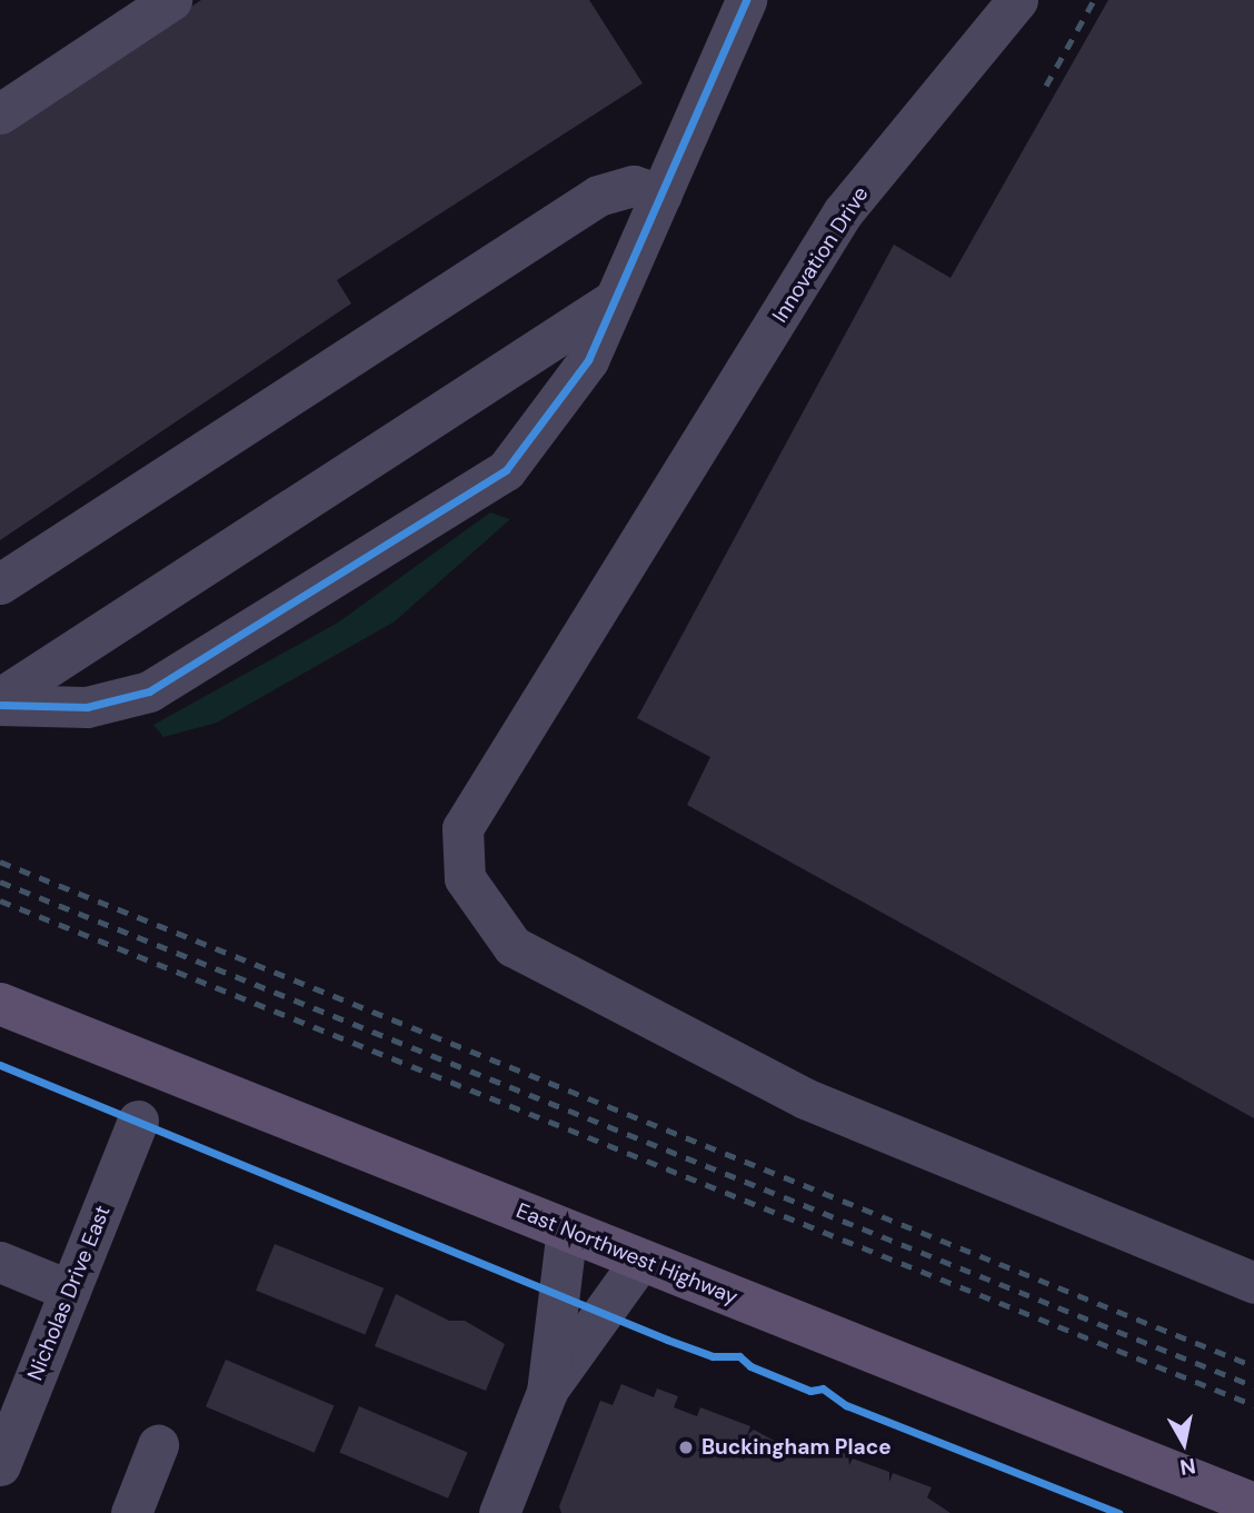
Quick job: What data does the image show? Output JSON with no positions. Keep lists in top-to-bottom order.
{
  "streets": {
    "main road": ["East Northwest Highway"],
    "street": ["Innovation Drive", "Nicholas Drive East"]
  },
  "places": ["Buckingham Place"],
  "north": "bottom"
}
